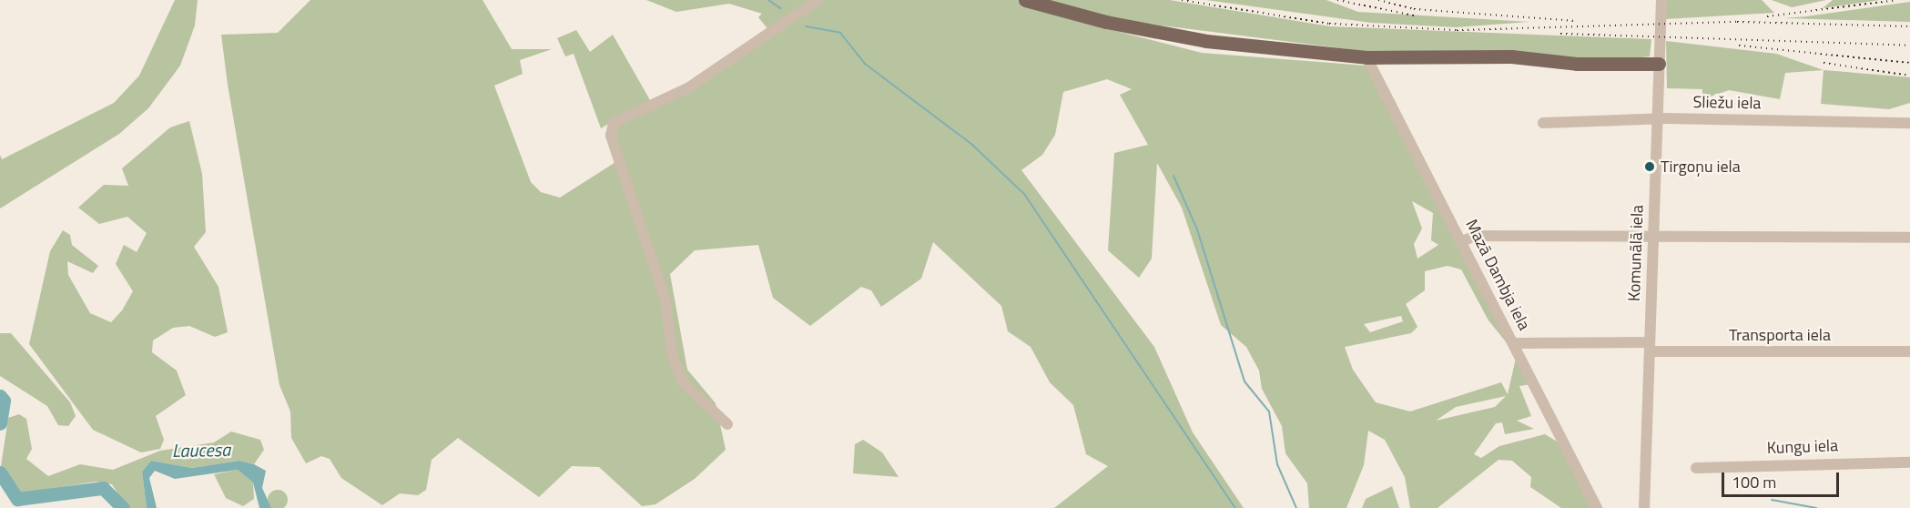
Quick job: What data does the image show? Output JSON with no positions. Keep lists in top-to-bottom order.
{
  "streets": {
    "street": [
      "Sliežu iela",
      "Komunālā iela",
      "Mazā Dambja iela",
      "Transporta iela",
      "Kungu iela"
    ]
  },
  "crossings": [
    ["Sliežu iela", "Komunālā iela"],
    ["Komunālā iela", "Transporta iela"],
    ["Mazā Dambja iela", "Transporta iela"]
  ],
  "water": ["Laucesa"],
  "places": ["Tirgoņu iela"],
  "scale_bar": "100 m"
}
